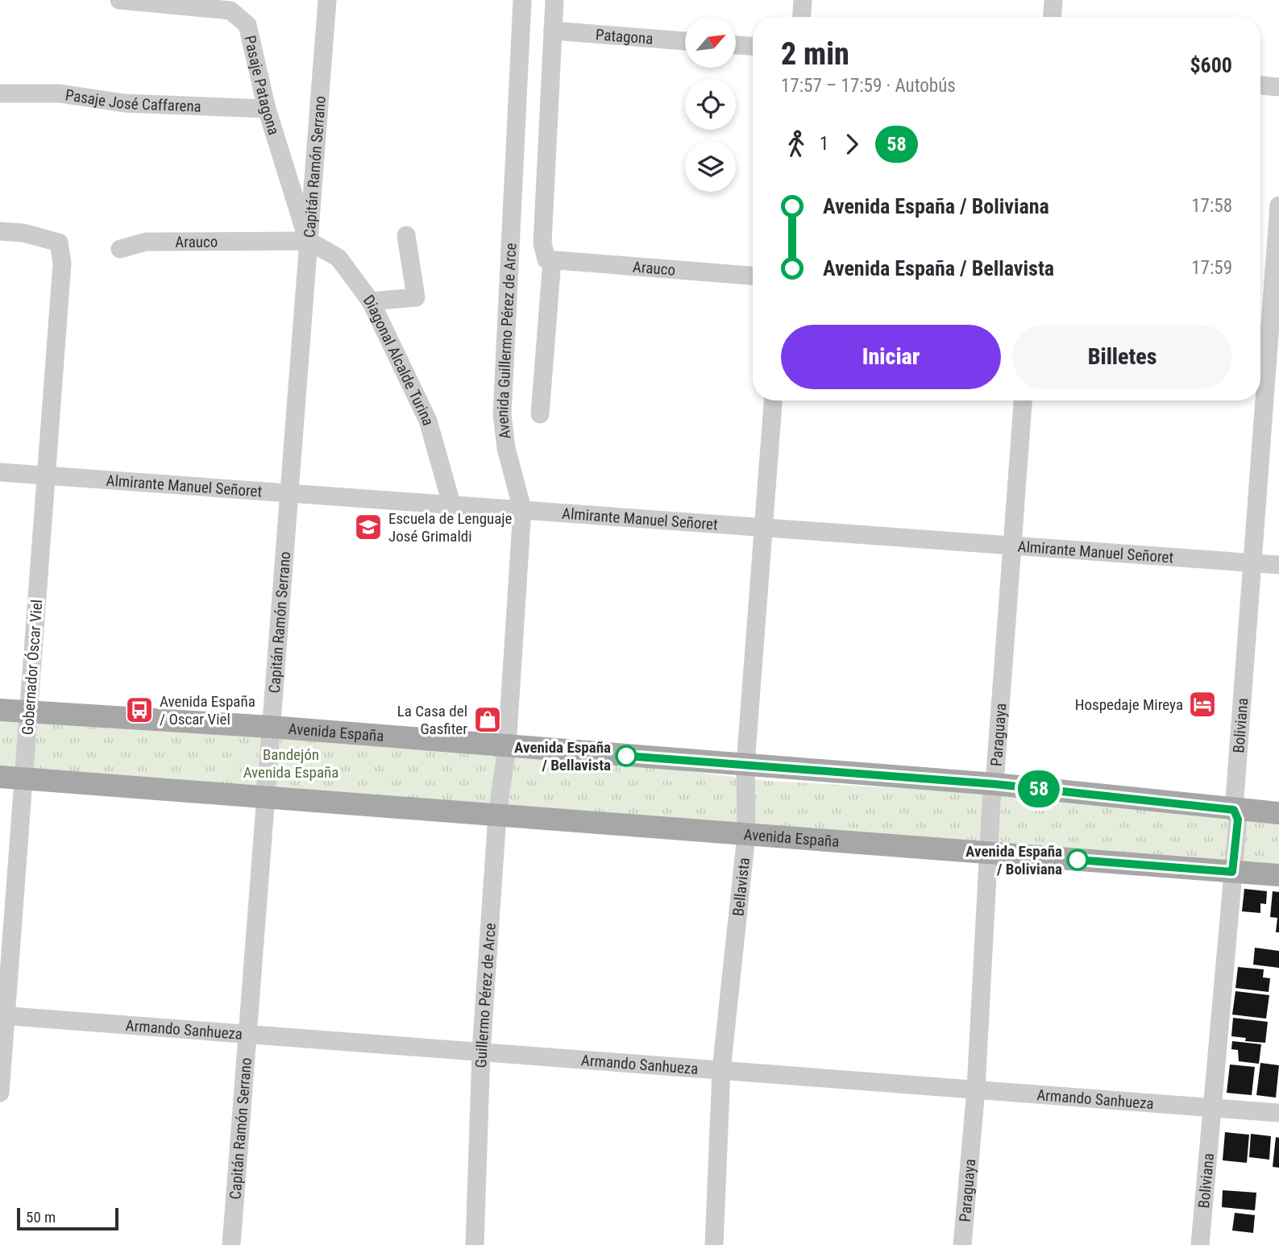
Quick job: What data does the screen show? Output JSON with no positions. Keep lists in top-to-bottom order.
{
  "streets": {
    "main road": ["Avenida España"],
    "street": [
      "Patagona",
      "Pasaje Patagona",
      "Pasaje José Caffarena",
      "Capitán Ramón Serrano",
      "Arauco",
      "Avenida Guillermo Pérez de Arce",
      "Diagonal Alcalde Turina",
      "Almirante Manuel Señoret",
      "Gobernador Óscar Viel",
      "Boliviana",
      "Paraguaya",
      "Bellavista",
      "Guillermo Pérez de Arce",
      "Armando Sanhueza"
    ]
  },
  "crossings": [
    ["Pasaje Patagona", "Pasaje José Caffarena"],
    ["Pasaje Patagona", "Capitán Ramón Serrano"],
    ["Pasaje Patagona", "Arauco"],
    ["Pasaje Patagona", "Diagonal Alcalde Turina"],
    ["Capitán Ramón Serrano", "Arauco"],
    ["Capitán Ramón Serrano", "Diagonal Alcalde Turina"],
    ["Capitán Ramón Serrano", "Almirante Manuel Señoret"],
    ["Capitán Ramón Serrano", "Avenida España"],
    ["Capitán Ramón Serrano", "Armando Sanhueza"],
    ["Arauco", "Diagonal Alcalde Turina"],
    ["Avenida Guillermo Pérez de Arce", "Almirante Manuel Señoret"],
    ["Avenida Guillermo Pérez de Arce", "Avenida España"],
    ["Avenida Guillermo Pérez de Arce", "Guillermo Pérez de Arce"],
    ["Diagonal Alcalde Turina", "Almirante Manuel Señoret"],
    ["Almirante Manuel Señoret", "Gobernador Óscar Viel"],
    ["Almirante Manuel Señoret", "Boliviana"],
    ["Almirante Manuel Señoret", "Paraguaya"],
    ["Almirante Manuel Señoret", "Bellavista"],
    ["Gobernador Óscar Viel", "Avenida España"],
    ["Gobernador Óscar Viel", "Armando Sanhueza"],
    ["Boliviana", "Avenida España"],
    ["Boliviana", "Armando Sanhueza"],
    ["Avenida España", "Paraguaya"],
    ["Avenida España", "Bellavista"],
    ["Avenida España", "Guillermo Pérez de Arce"],
    ["Paraguaya", "Armando Sanhueza"],
    ["Bellavista", "Armando Sanhueza"],
    ["Guillermo Pérez de Arce", "Armando Sanhueza"]
  ],
  "parks": ["Bandejón Avenida España"],
  "places": {
    "school or university": ["Escuela de Lenguaje José Grimaldi"],
    "hotel": ["Hospedaje Mireya"],
    "bus stop": ["Avenida España / Oscar Viel"],
    "shop": ["La Casa del Gasfiter"],
    "other": ["Avenida España / Bellavista", "Avenida España / Boliviana"]
  },
  "lines": ["bus line 58"],
  "scale_bar": "50 m",
  "north": "top right",
  "page": {
    "on_map": "58",
    "heading": ["2 min", "17:57 – 17:59 · Autobús", "$600"],
    "legs": ["1", "58"],
    "list": [
      {
        "name": "Avenida España / Boliviana",
        "value": "17:58"
      },
      {
        "name": "Avenida España / Bellavista",
        "value": "17:59"
      }
    ],
    "buttons": ["Iniciar", "Billetes"],
    "scale": "50 m"
  }
}
